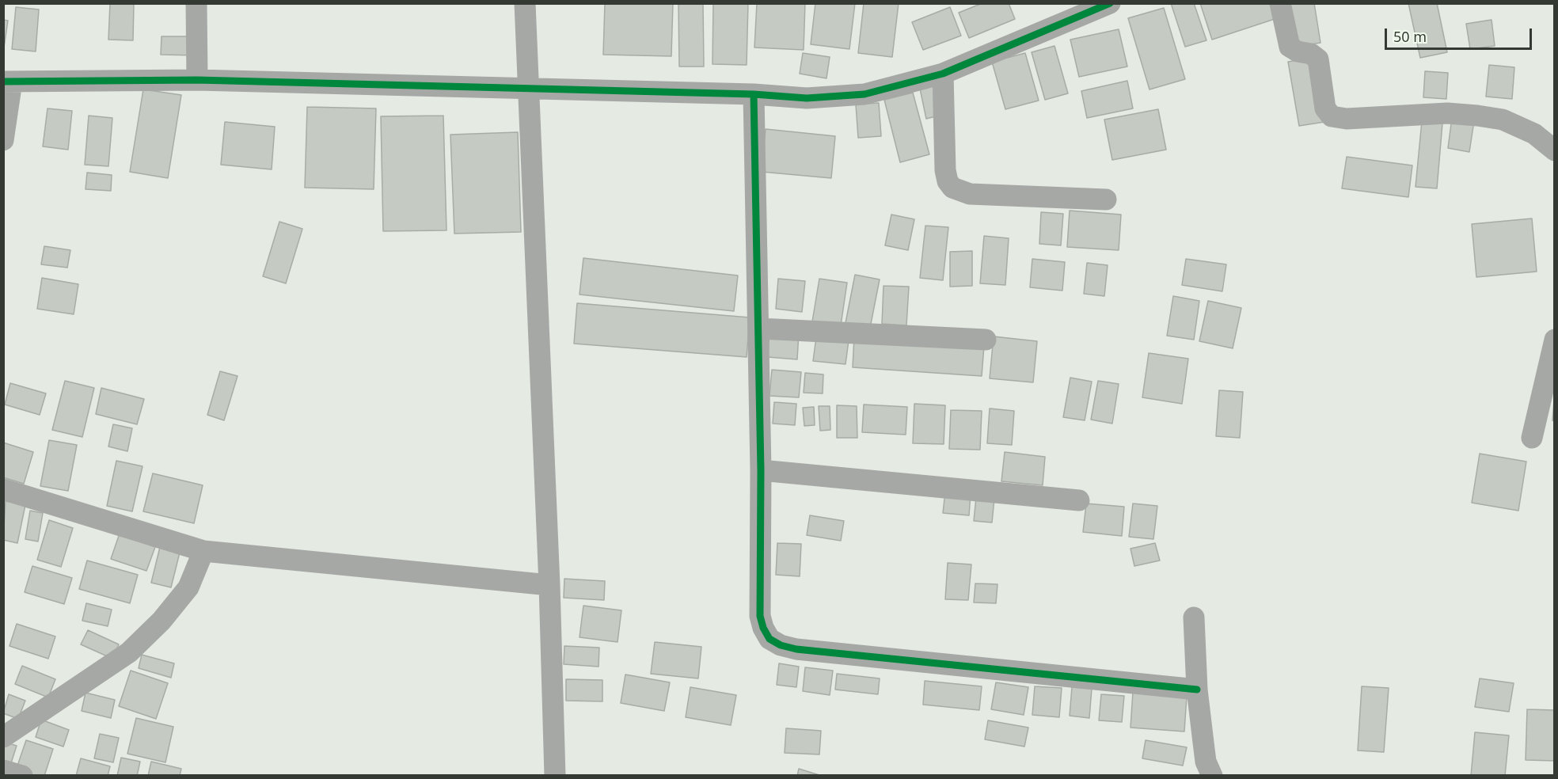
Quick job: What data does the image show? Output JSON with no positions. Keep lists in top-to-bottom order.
{
  "scale_bar": "50 m"
}
